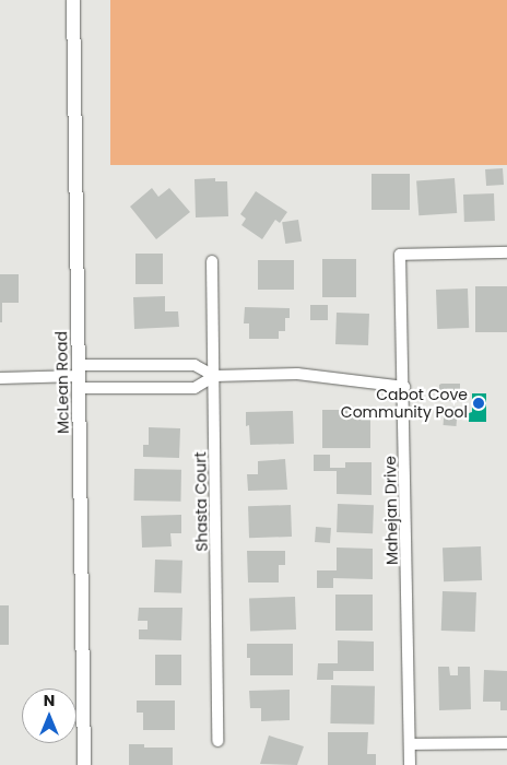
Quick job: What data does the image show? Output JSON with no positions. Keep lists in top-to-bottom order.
{
  "streets": {
    "street": ["McLean Road", "Shasta Court", "Mahejan Drive"]
  },
  "places": ["Cabot Cove Community Pool"],
  "north": "top"
}
